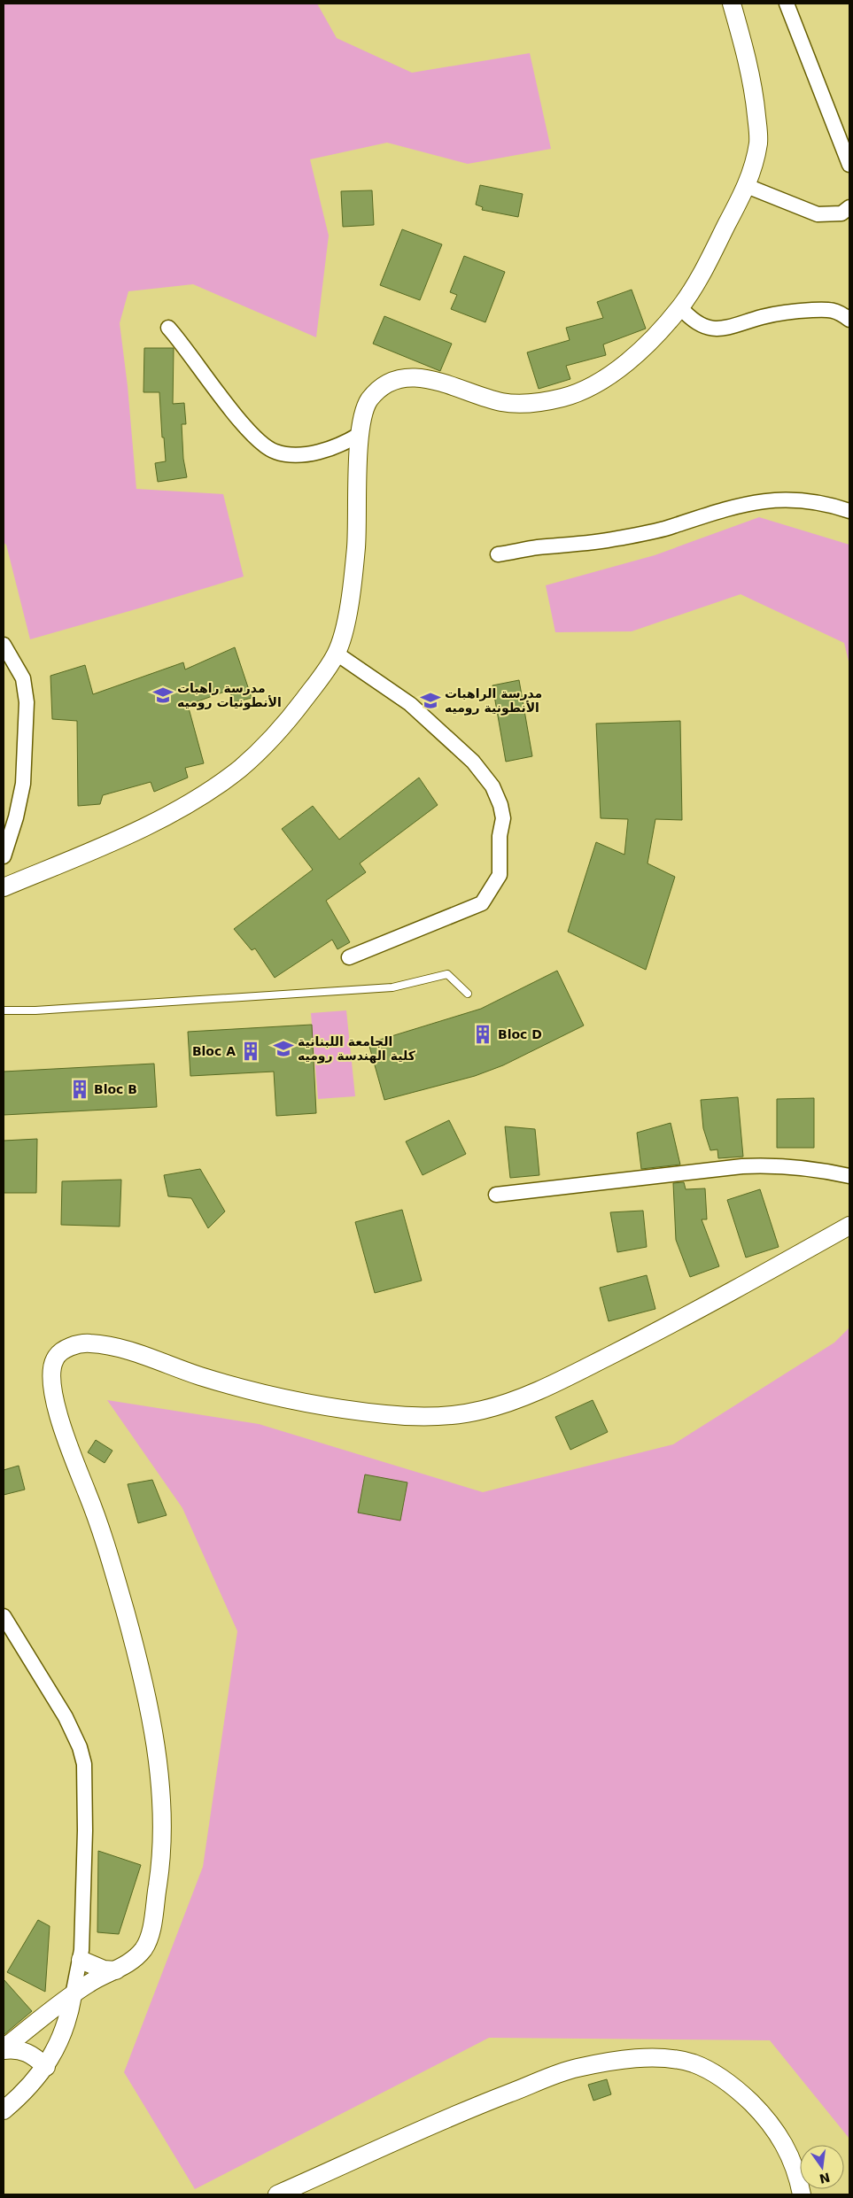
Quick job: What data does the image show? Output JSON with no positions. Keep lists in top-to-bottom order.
{
  "places": {
    "school or university": ["مدرسة راهبات الأنطونيات روميه", "مدرسة الراهبات الأنطونية روميه", "الجامعة اللبنانية كلية الهندسة روميه"],
    "building": ["Bloc D", "Bloc A", "Bloc B"]
  },
  "north": "bottom"
}
